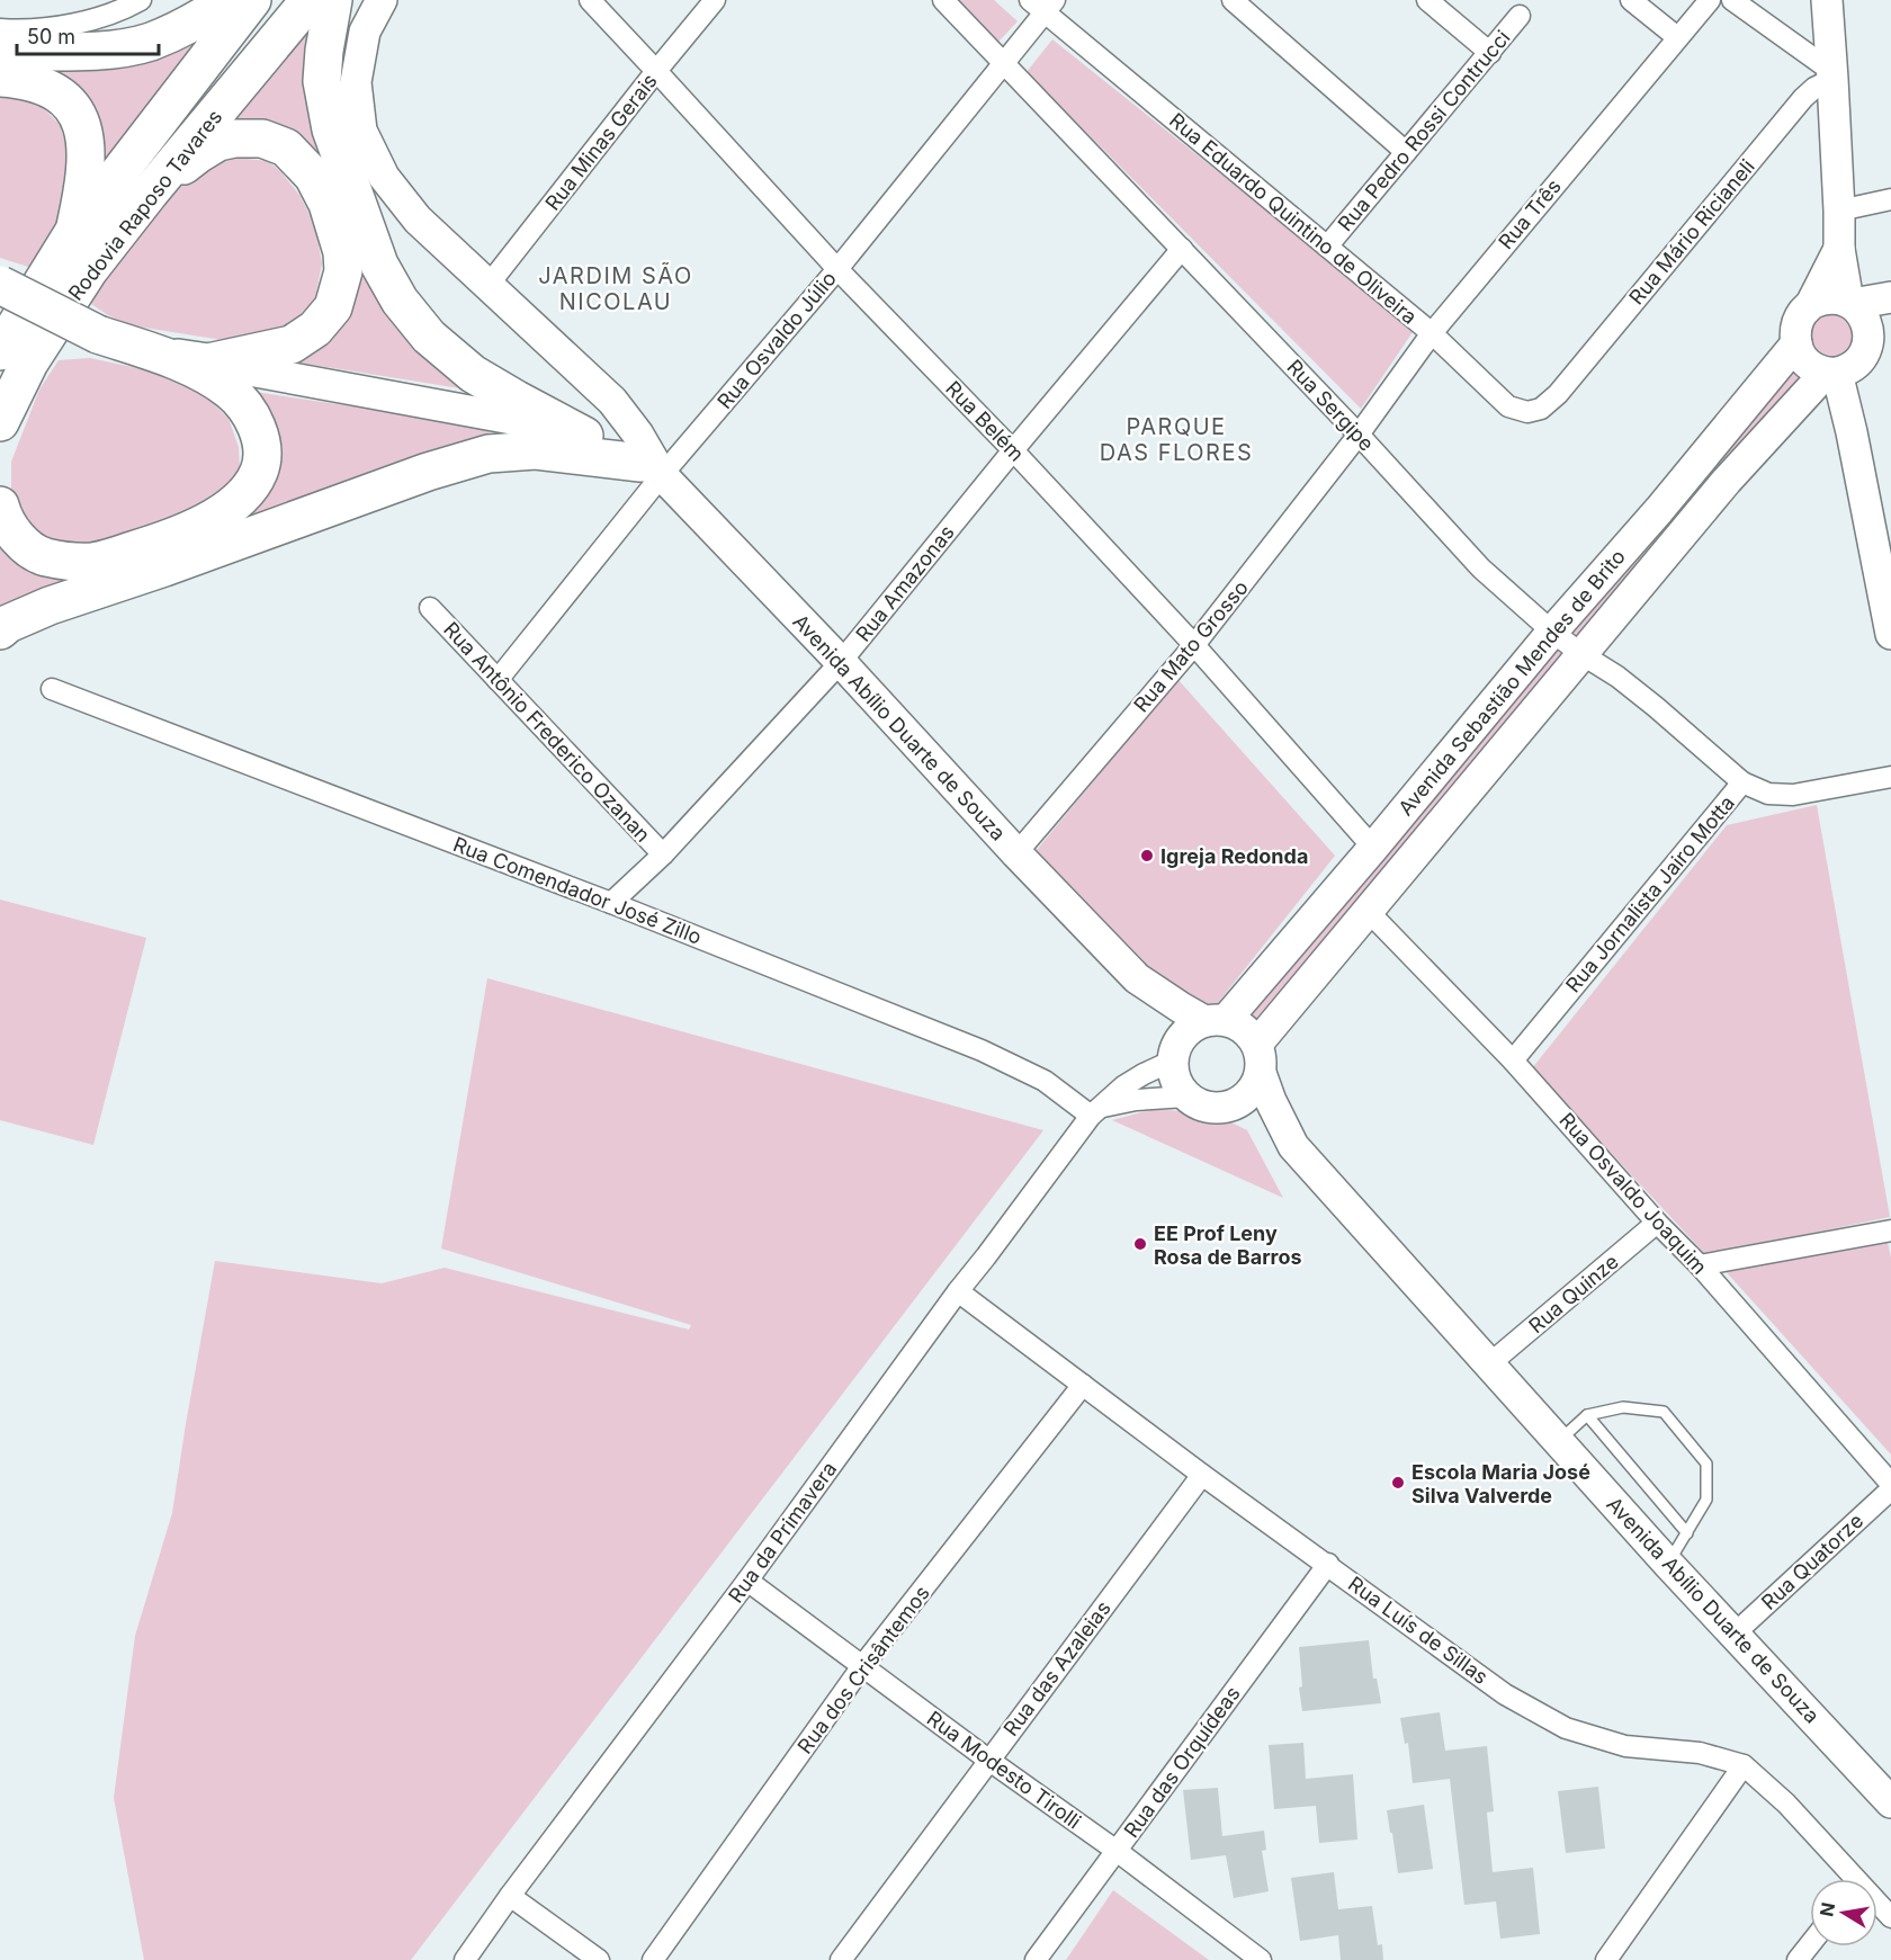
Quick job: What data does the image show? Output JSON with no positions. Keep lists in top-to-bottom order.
{
  "streets": {
    "highway": ["Rodovia Raposo Tavares"],
    "main road": ["Avenida Sebastião Mendes de Brito", "Avenida Abílio Duarte de Souza"],
    "street": [
      "Rua Pedro Rossi Contrucci",
      "Rua Minas Gerais",
      "Rua Três",
      "Rua Eduardo Quintino de Oliveira",
      "Rua Mário Ricianeli",
      "Rua Osvaldo Júlio",
      "Rua Sergipe",
      "Rua Belém",
      "Rua Amazonas",
      "Rua Mato Grosso",
      "Rua Antônio Frederico Ozanan",
      "Rua Comendador José Zillo",
      "Rua Jornalista Jairo Motta",
      "Rua Osvaldo Joaquim",
      "Rua Quinze",
      "Rua da Primavera",
      "Rua Quatorze",
      "Rua Luís de Sillas",
      "Rua das Azaleias",
      "Rua dos Crisântemos",
      "Rua das Orquídeas",
      "Rua Modesto Tirolli"
    ]
  },
  "crossings": [
    ["Rua Pedro Rossi Contrucci", "Rua Eduardo Quintino de Oliveira"],
    ["Rua Minas Gerais", "Rua Belém"],
    ["Rua Três", "Rua Eduardo Quintino de Oliveira"],
    ["Rua Três", "Rua Sergipe"],
    ["Rua Três", "Rua Mato Grosso"],
    ["Rua Eduardo Quintino de Oliveira", "Rua Mário Ricianeli"],
    ["Rua Eduardo Quintino de Oliveira", "Rua Osvaldo Júlio"],
    ["Rua Osvaldo Júlio", "Rua Sergipe"],
    ["Rua Osvaldo Júlio", "Rua Belém"],
    ["Rua Osvaldo Júlio", "Avenida Abílio Duarte de Souza"],
    ["Rua Osvaldo Júlio", "Rua Antônio Frederico Ozanan"],
    ["Rua Sergipe", "Rua Amazonas"],
    ["Rua Sergipe", "Rua Mato Grosso"],
    ["Rua Sergipe", "Avenida Sebastião Mendes de Brito"],
    ["Rua Sergipe", "Rua Jornalista Jairo Motta"],
    ["Rua Belém", "Rua Amazonas"],
    ["Rua Belém", "Rua Mato Grosso"],
    ["Rua Belém", "Avenida Sebastião Mendes de Brito"],
    ["Rua Amazonas", "Avenida Abílio Duarte de Souza"],
    ["Rua Amazonas", "Rua Antônio Frederico Ozanan"],
    ["Rua Amazonas", "Rua Comendador José Zillo"],
    ["Rua Mato Grosso", "Avenida Abílio Duarte de Souza"],
    ["Avenida Sebastião Mendes de Brito", "Avenida Abílio Duarte de Souza"],
    ["Avenida Sebastião Mendes de Brito", "Rua Osvaldo Joaquim"],
    ["Avenida Sebastião Mendes de Brito", "Rua da Primavera"],
    ["Avenida Abílio Duarte de Souza", "Rua Quinze"],
    ["Avenida Abílio Duarte de Souza", "Rua da Primavera"],
    ["Avenida Abílio Duarte de Souza", "Rua Quatorze"],
    ["Rua Comendador José Zillo", "Rua da Primavera"],
    ["Rua Jornalista Jairo Motta", "Rua Osvaldo Joaquim"],
    ["Rua Osvaldo Joaquim", "Rua Quinze"],
    ["Rua Osvaldo Joaquim", "Rua Quatorze"],
    ["Rua da Primavera", "Rua Luís de Sillas"],
    ["Rua da Primavera", "Rua Modesto Tirolli"],
    ["Rua Luís de Sillas", "Rua das Azaleias"],
    ["Rua Luís de Sillas", "Rua dos Crisântemos"],
    ["Rua Luís de Sillas", "Rua das Orquídeas"],
    ["Rua das Azaleias", "Rua Modesto Tirolli"],
    ["Rua dos Crisântemos", "Rua Modesto Tirolli"],
    ["Rua das Orquídeas", "Rua Modesto Tirolli"]
  ],
  "districts": ["JARDIM SÃO NICOLAU", "PARQUE DAS FLORES"],
  "places": ["Igreja Redonda", "EE Prof Leny Rosa de Barros", "Escola Maria José Silva Valverde"],
  "scale_bar": "50 m",
  "north": "left"
}
